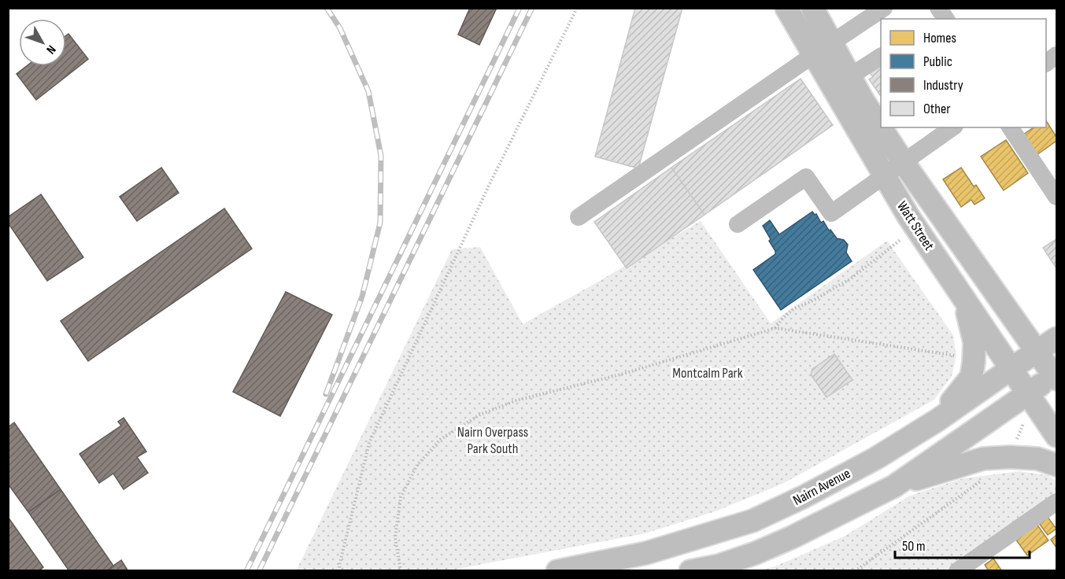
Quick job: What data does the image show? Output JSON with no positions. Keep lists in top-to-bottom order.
{
  "streets": {
    "main road": ["Watt Street", "Nairn Avenue"]
  },
  "crossings": [
    ["Watt Street", "Nairn Avenue"]
  ],
  "parks": ["Montcalm Park", "Nairn Overpass Park South"],
  "legend": [
    "Homes",
    "Public",
    "Industry",
    "Other"
  ],
  "scale_bar": "50 m",
  "north": "bottom right"
}
